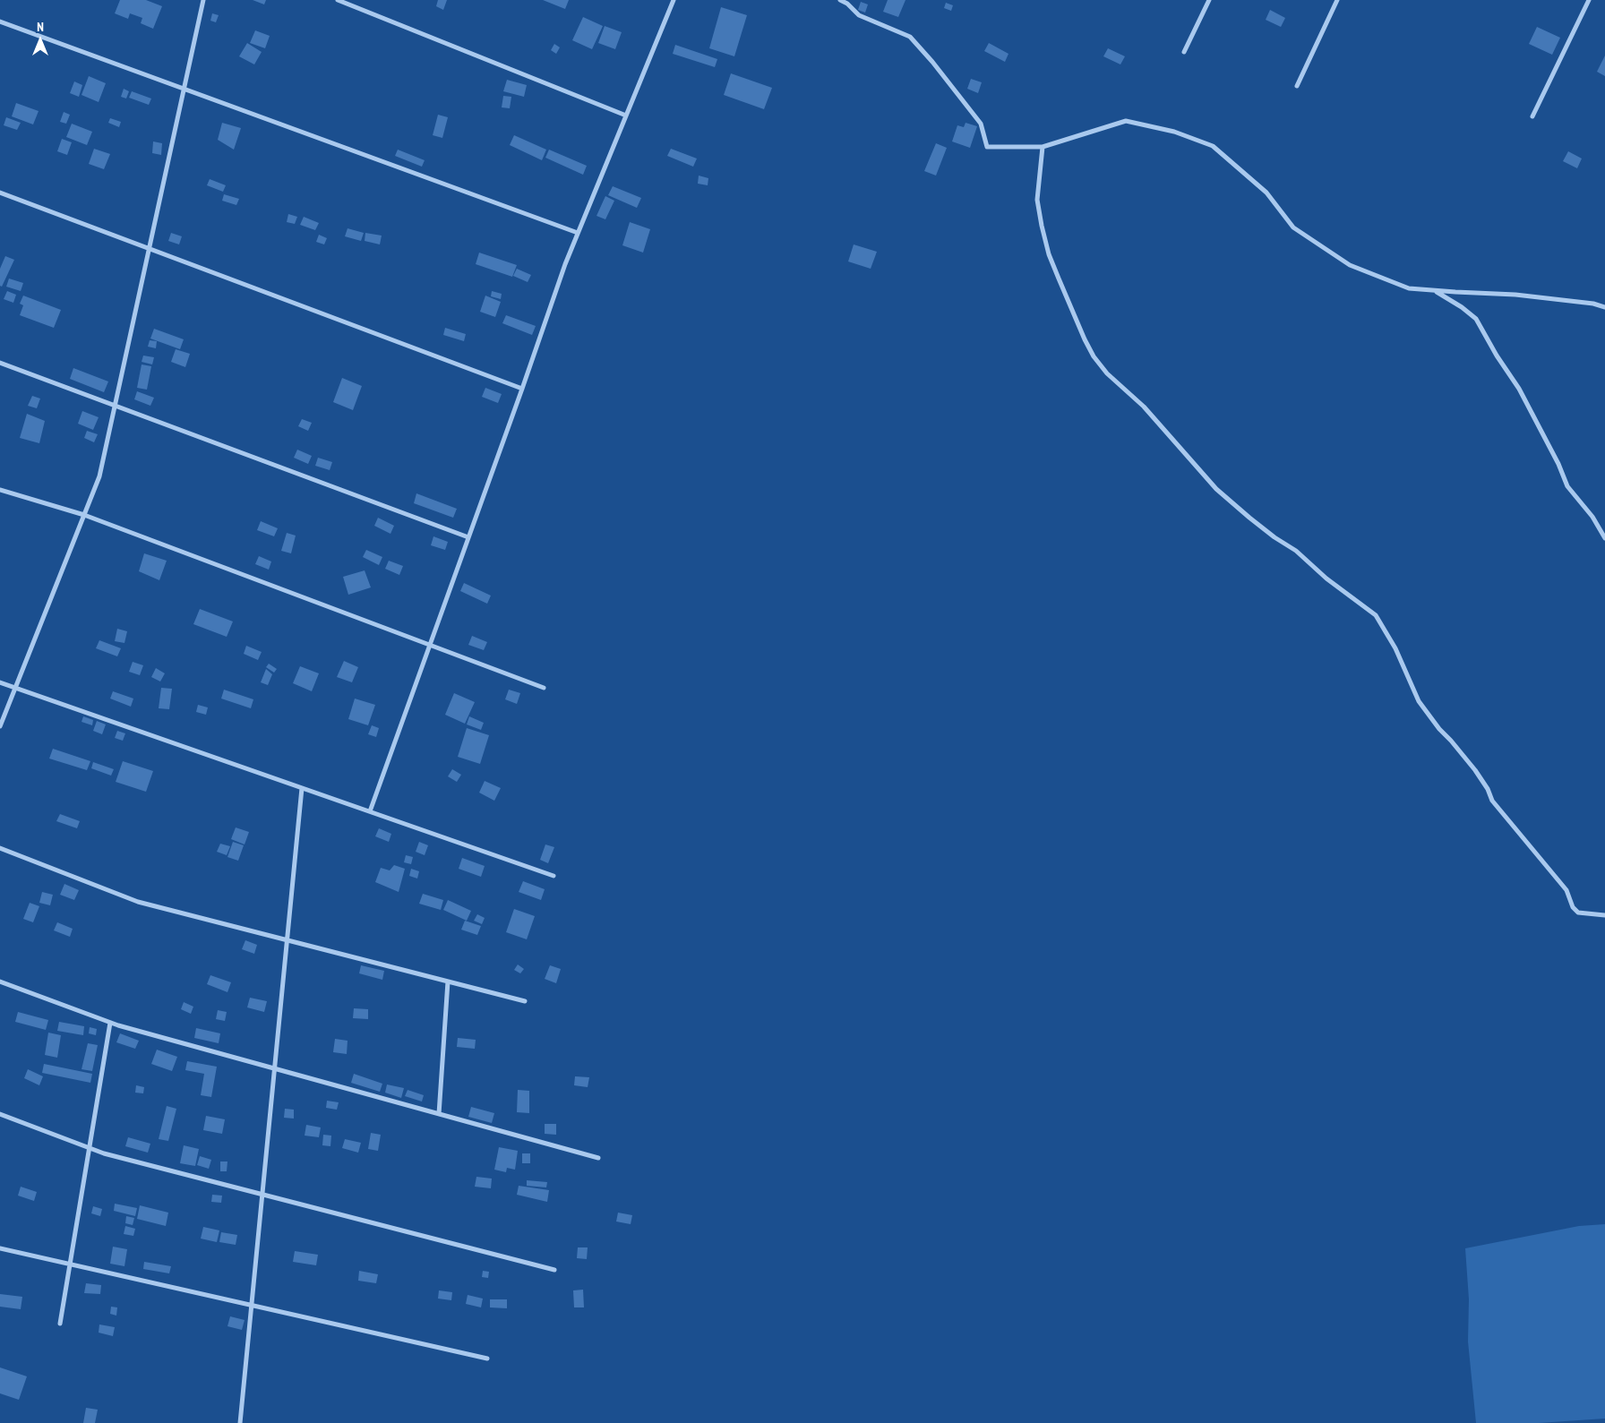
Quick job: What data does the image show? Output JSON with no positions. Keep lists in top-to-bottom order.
{
  "north": "top"
}
